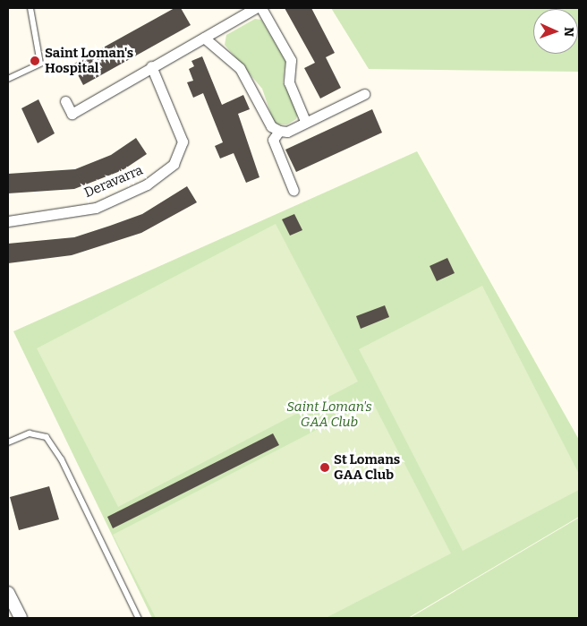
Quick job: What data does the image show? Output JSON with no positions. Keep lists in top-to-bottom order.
{
  "streets": {
    "street": ["Deravarra"]
  },
  "parks": ["Saint Loman's GAA Club"],
  "places": ["Saint Loman's Hospital", "St Lomans GAA Club"],
  "north": "right"
}
